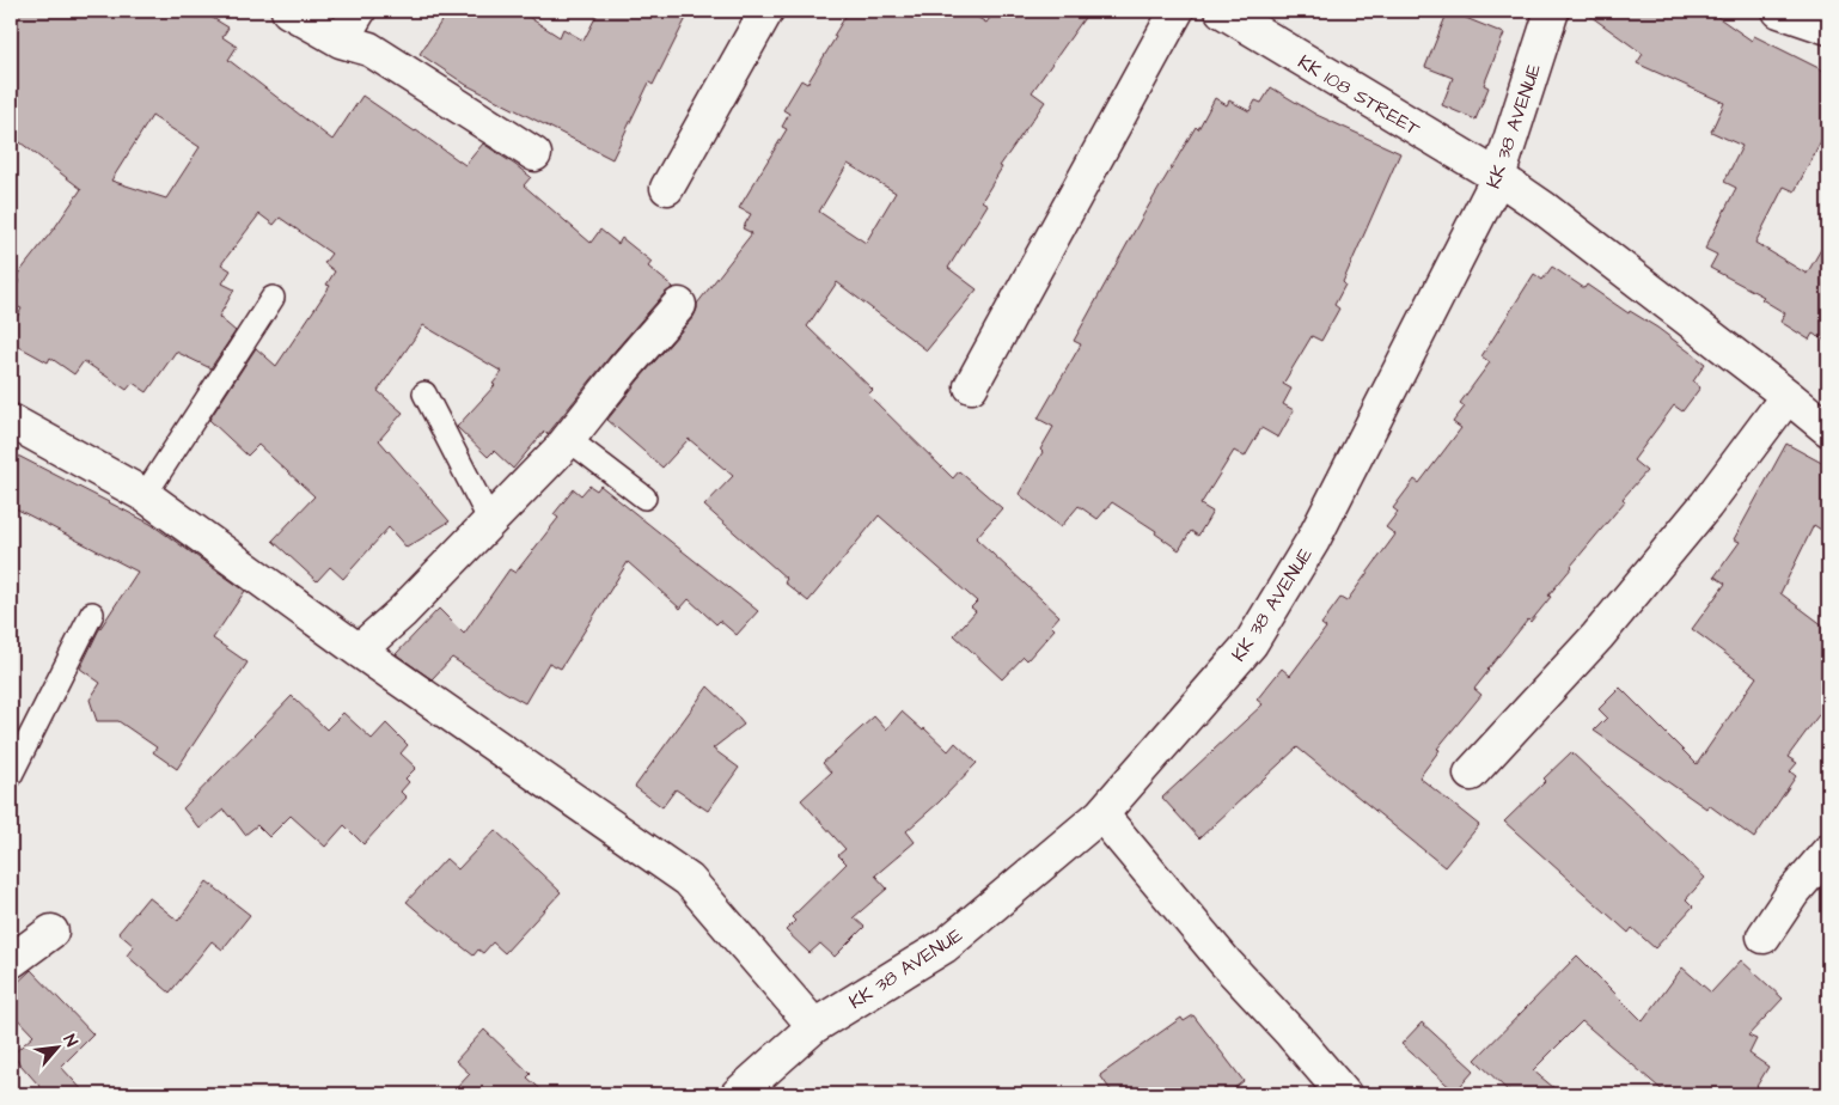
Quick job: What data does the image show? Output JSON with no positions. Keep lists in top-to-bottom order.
{
  "streets": {
    "street": ["KK 108 STREET", "KK 38 AVENUE"]
  },
  "crossings": [
    ["KK 108 STREET", "KK 38 AVENUE"]
  ],
  "north": "top right"
}
